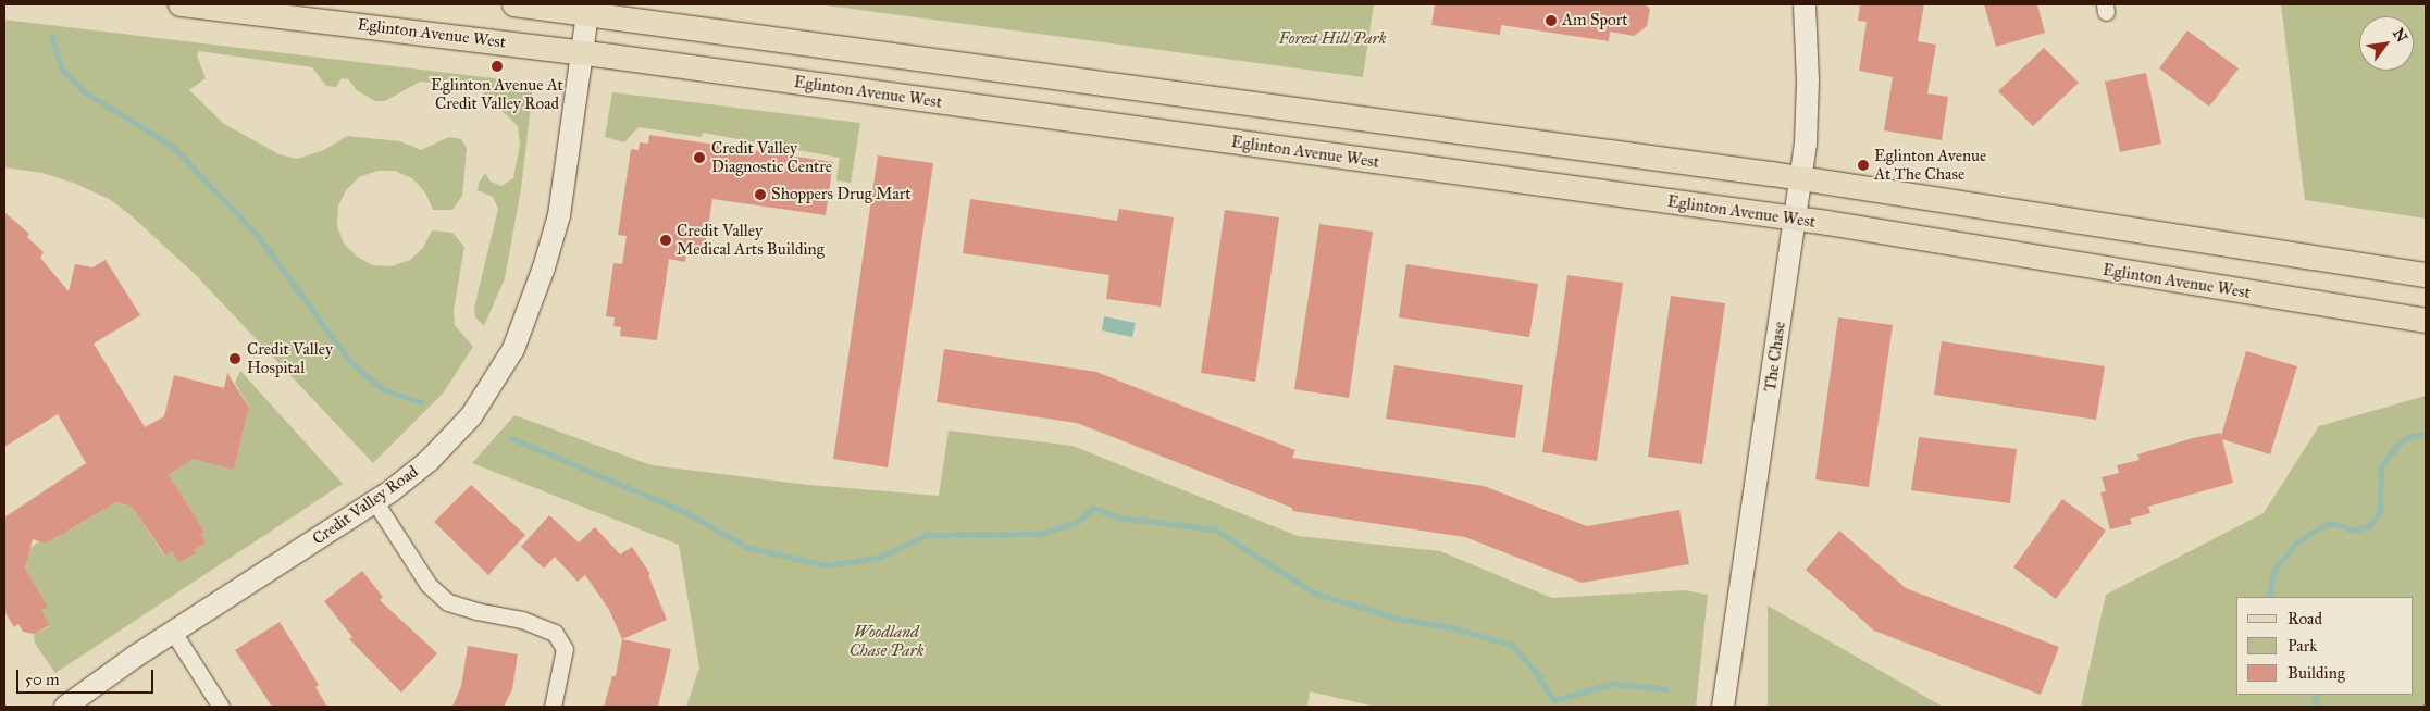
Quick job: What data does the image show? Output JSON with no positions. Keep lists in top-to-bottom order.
{
  "streets": {
    "main road": ["Eglinton Avenue West"],
    "street": ["The Chase", "Credit Valley Road"]
  },
  "crossings": [
    ["Eglinton Avenue West", "The Chase"],
    ["Eglinton Avenue West", "Credit Valley Road"]
  ],
  "parks": ["Forest Hill Park", "Woodland Chase Park"],
  "places": [
    "Am Sport",
    "Eglinton Avenue At Credit Valley Road",
    "Credit Valley Diagnostic Centre",
    "Eglinton Avenue At The Chase",
    "Shoppers Drug Mart",
    "Credit Valley Medical Arts Building",
    "Credit Valley Hospital"
  ],
  "legend": ["Road", "Park", "Building"],
  "scale_bar": "50 m",
  "north": "top right"
}
